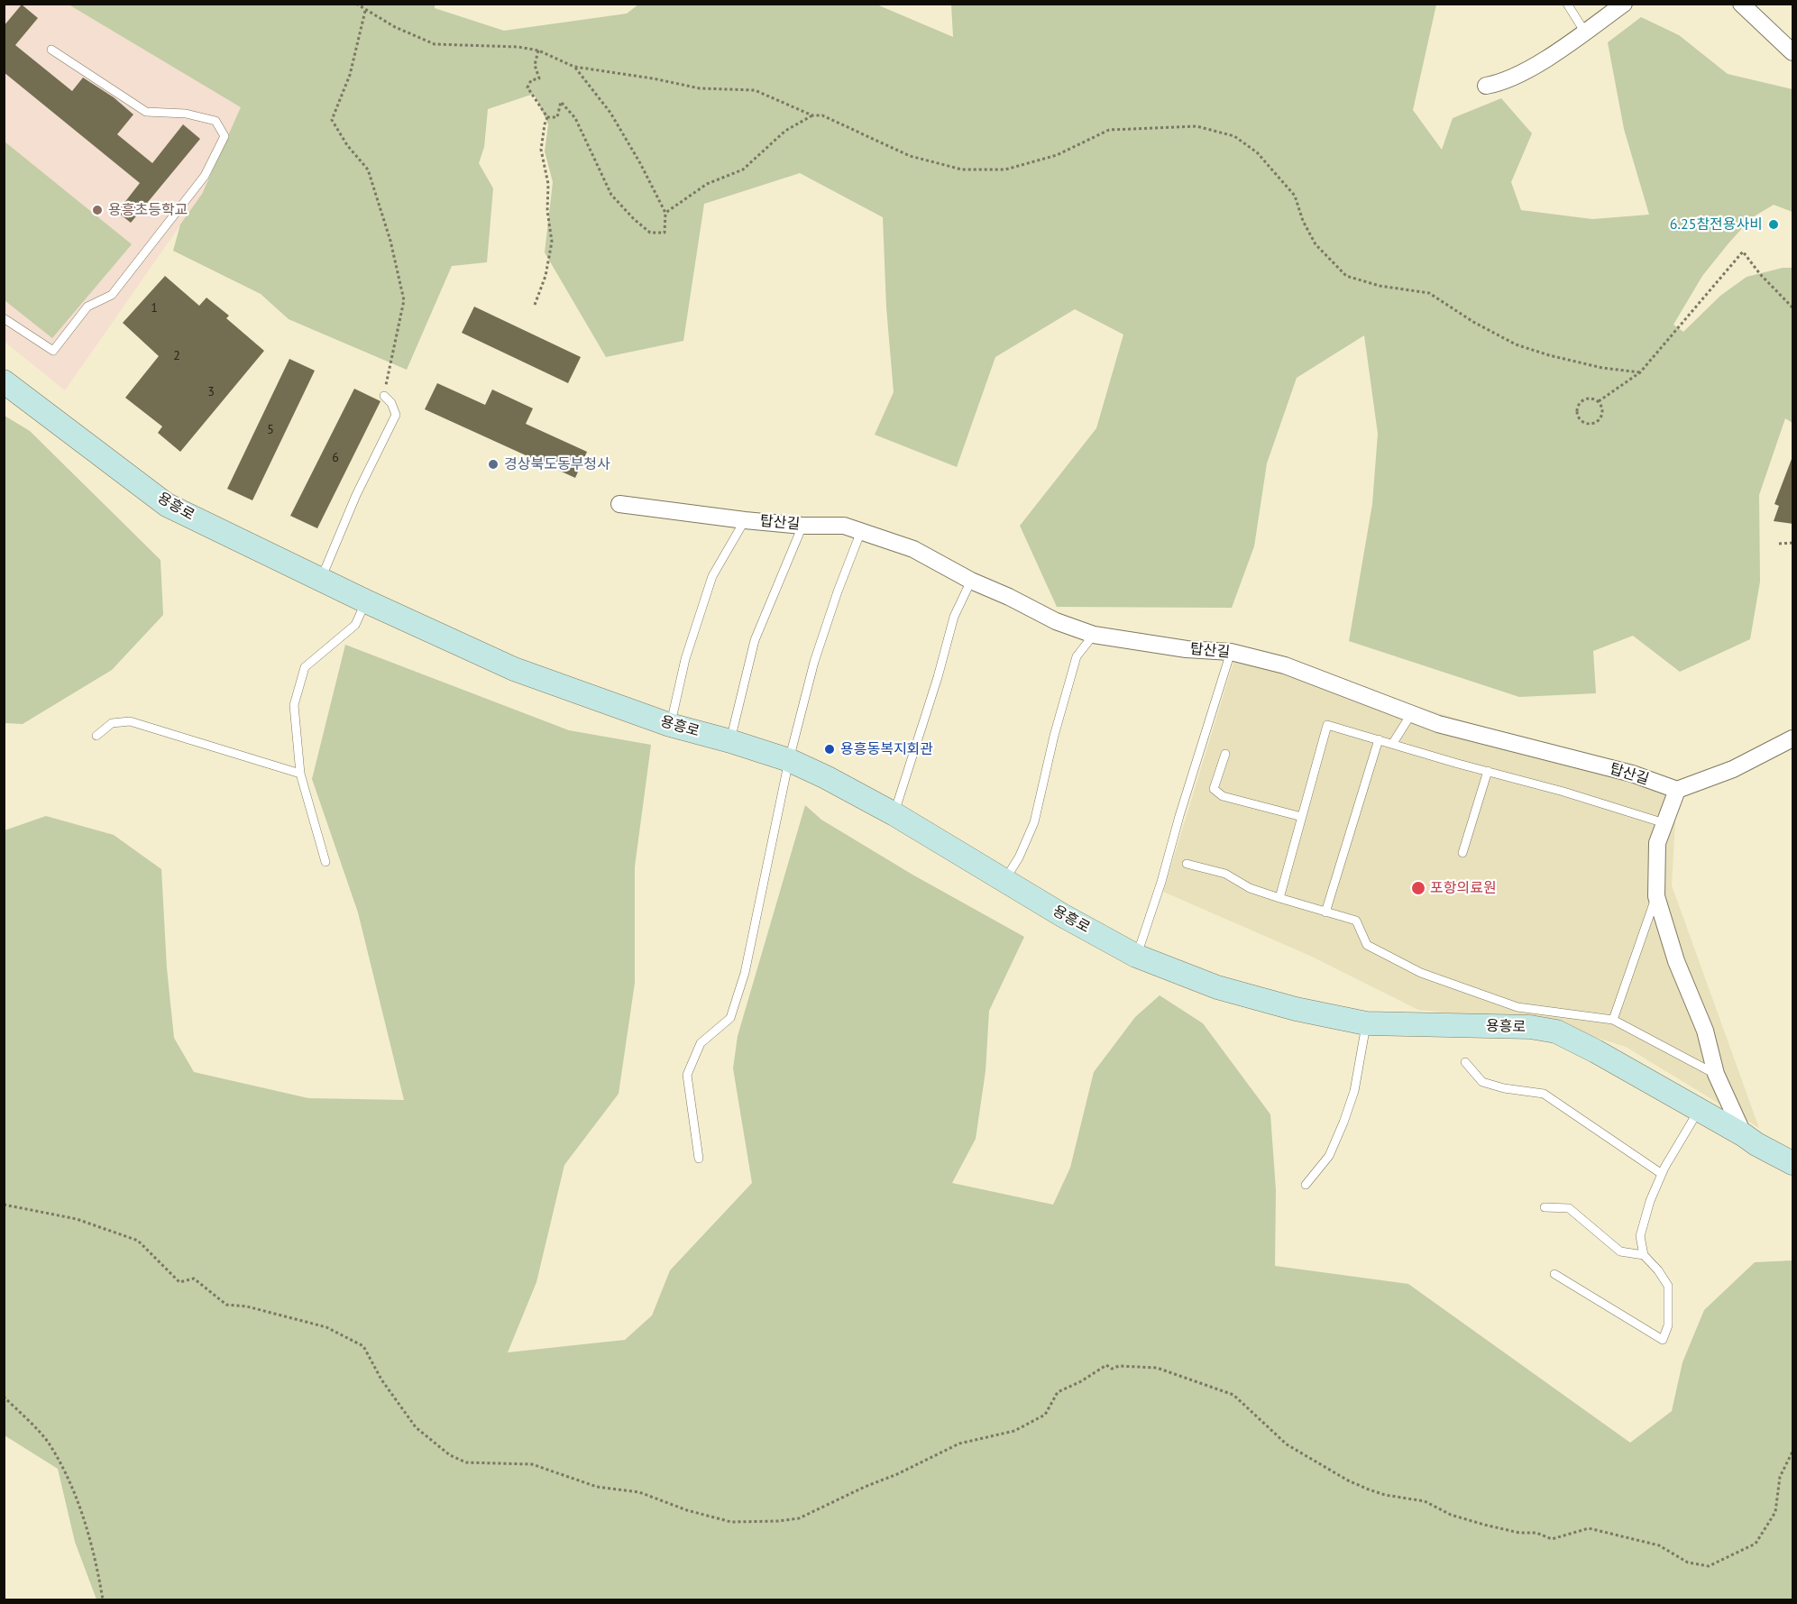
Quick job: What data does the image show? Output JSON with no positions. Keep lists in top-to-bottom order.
{
  "streets": {
    "street": ["용흥로", "탑산길"]
  },
  "places": [
    "용흥초등학교",
    "6.25참전용사비",
    "경상북도동부청사",
    "용흥동복지회관",
    "포항의료원"
  ],
  "house_numbers": [
    "1",
    "2",
    "3",
    "5",
    "6"
  ]
}
